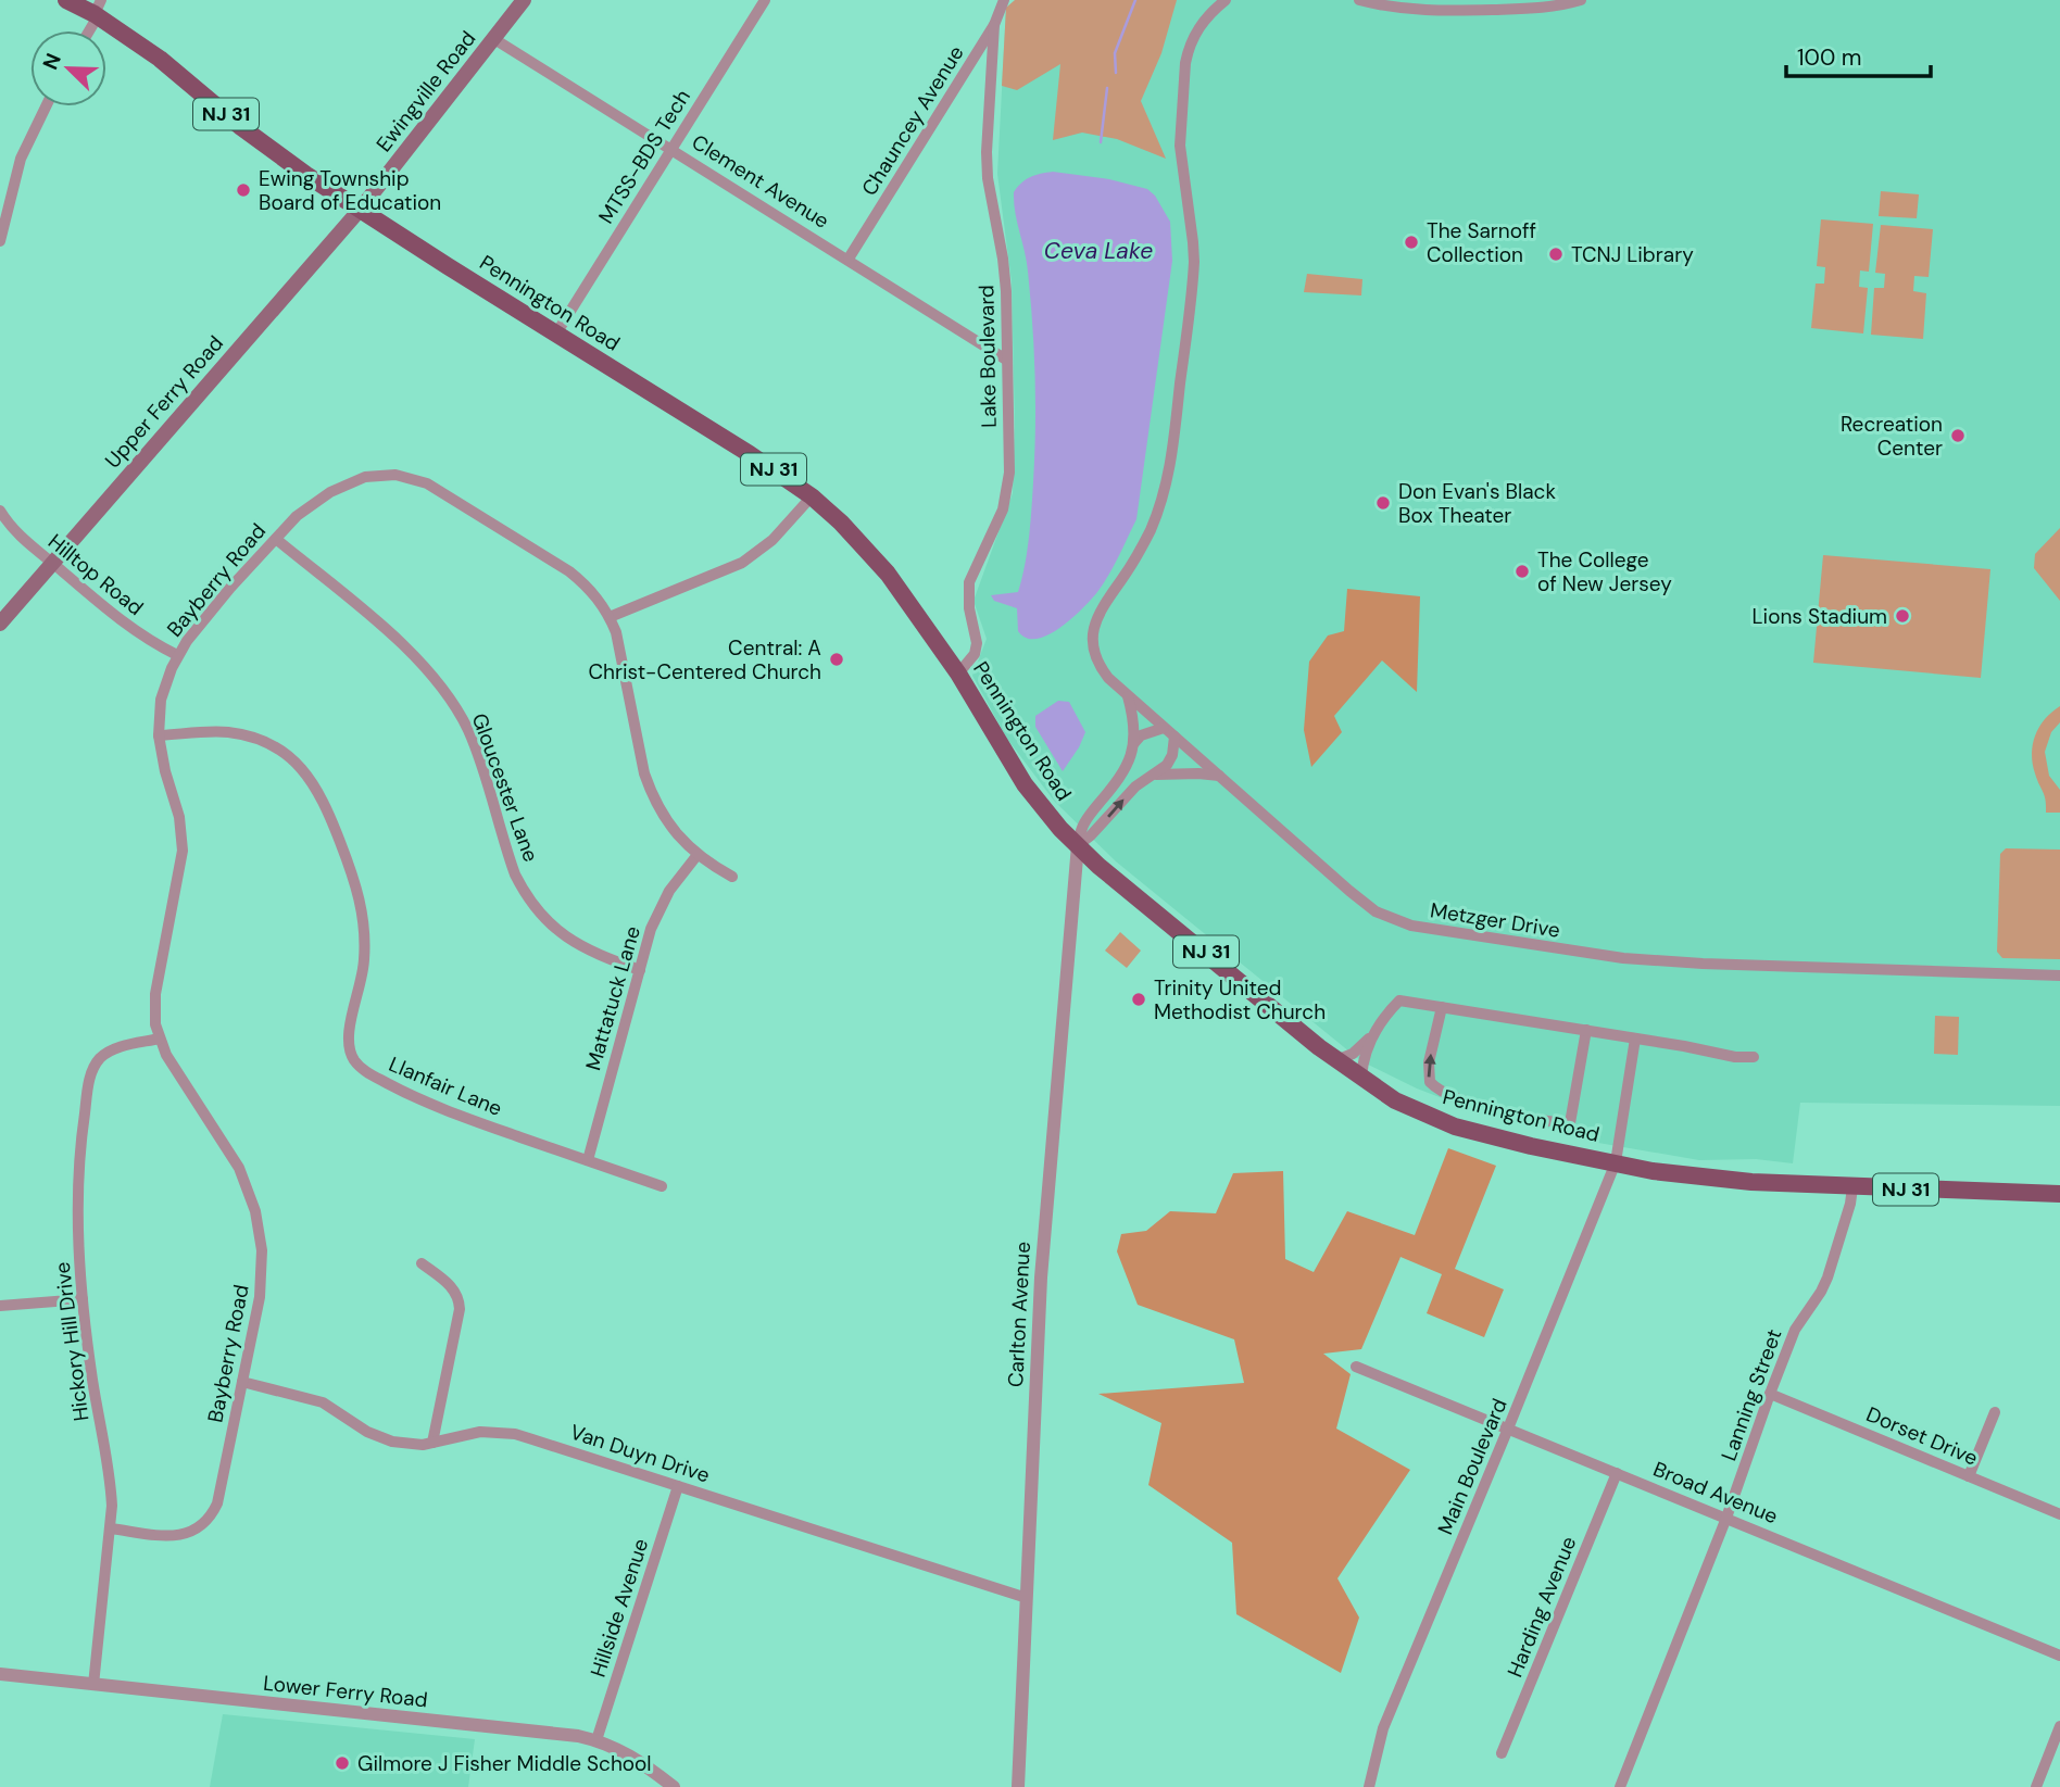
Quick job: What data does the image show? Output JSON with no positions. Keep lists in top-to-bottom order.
{
  "streets": {
    "main road": [
      "Ewingville Road",
      "NJ 31",
      "Pennington Road",
      "Upper Ferry Road"
    ],
    "street": [
      "Chauncey Avenue",
      "MTSS-BDS Tech",
      "Clement Avenue",
      "Lake Boulevard",
      "Hilltop Road",
      "Bayberry Road",
      "Gloucester Lane",
      "Metzger Drive",
      "Mattatuck Lane",
      "Llanfair Lane",
      "Carlton Avenue",
      "Hickory Hill Drive",
      "Lanning Street",
      "Dorset Drive",
      "Van Duyn Drive",
      "Main Boulevard",
      "Broad Avenue",
      "Harding Avenue",
      "Hillside Avenue",
      "Lower Ferry Road"
    ]
  },
  "crossings": [
    ["Ewingville Road", "Clement Avenue"],
    ["Ewingville Road", "Pennington Road"],
    ["Ewingville Road", "Upper Ferry Road"],
    ["Chauncey Avenue", "Clement Avenue"],
    ["Chauncey Avenue", "Lake Boulevard"],
    ["MTSS-BDS Tech", "Clement Avenue"],
    ["MTSS-BDS Tech", "Pennington Road"],
    ["Clement Avenue", "Lake Boulevard"],
    ["Pennington Road", "Lake Boulevard"],
    ["Pennington Road", "Upper Ferry Road"],
    ["Pennington Road", "Carlton Avenue"],
    ["Pennington Road", "Lanning Street"],
    ["Pennington Road", "Main Boulevard"],
    ["Upper Ferry Road", "Hilltop Road"],
    ["Hilltop Road", "Bayberry Road"],
    ["Bayberry Road", "Gloucester Lane"],
    ["Bayberry Road", "Mattatuck Lane"],
    ["Bayberry Road", "Llanfair Lane"],
    ["Bayberry Road", "Hickory Hill Drive"],
    ["Bayberry Road", "Van Duyn Drive"],
    ["Gloucester Lane", "Mattatuck Lane"],
    ["Mattatuck Lane", "Llanfair Lane"],
    ["Carlton Avenue", "Van Duyn Drive"],
    ["Hickory Hill Drive", "Lower Ferry Road"],
    ["Lanning Street", "Dorset Drive"],
    ["Lanning Street", "Broad Avenue"],
    ["Van Duyn Drive", "Hillside Avenue"],
    ["Main Boulevard", "Broad Avenue"],
    ["Broad Avenue", "Harding Avenue"],
    ["Hillside Avenue", "Lower Ferry Road"]
  ],
  "water": ["Ceva Lake"],
  "places": [
    "Ewing Township Board of Education",
    "The Sarnoff Collection",
    "TCNJ Library",
    "Recreation Center",
    "Don Evan's Black Box Theater",
    "The College of New Jersey",
    "Lions Stadium",
    "Central: A Christ-Centered Church",
    "Trinity United Methodist Church",
    "Gilmore J Fisher Middle School"
  ],
  "scale_bar": "100 m",
  "north": "top left"
}
